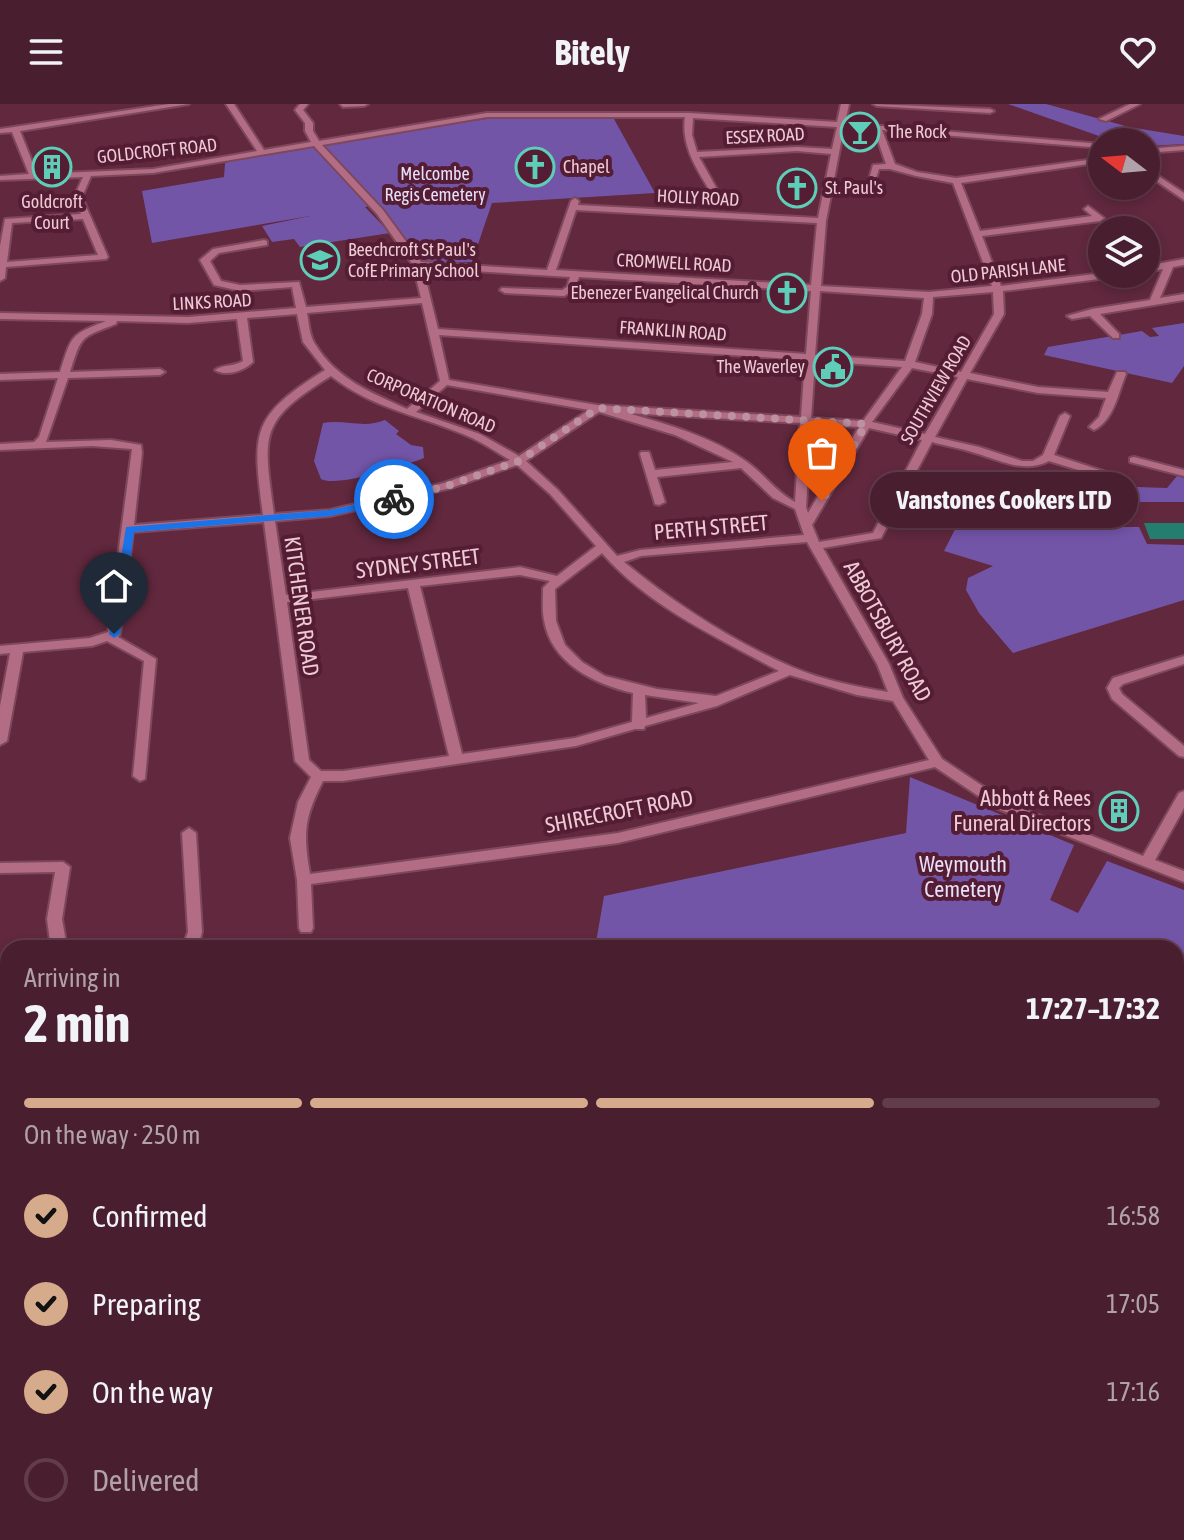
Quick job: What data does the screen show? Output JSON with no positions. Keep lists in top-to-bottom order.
{
  "streets": {
    "street": [
      "ESSEX ROAD",
      "GOLDCROFT ROAD",
      "HOLLY ROAD",
      "CROMWELL ROAD",
      "OLD PARISH LANE",
      "LINKS ROAD",
      "FRANKLIN ROAD",
      "SOUTHVIEW ROAD",
      "CORPORATION ROAD",
      "PERTH STREET",
      "SYDNEY STREET",
      "KITCHENER ROAD",
      "ABBOTSBURY ROAD",
      "SHIRECROFT ROAD"
    ]
  },
  "crossings": [
    ["ESSEX ROAD", "ABBOTSBURY ROAD"],
    ["GOLDCROFT ROAD", "ABBOTSBURY ROAD"],
    ["HOLLY ROAD", "CROMWELL ROAD"],
    ["HOLLY ROAD", "ABBOTSBURY ROAD"],
    ["CROMWELL ROAD", "OLD PARISH LANE"],
    ["CROMWELL ROAD", "ABBOTSBURY ROAD"],
    ["OLD PARISH LANE", "FRANKLIN ROAD"],
    ["OLD PARISH LANE", "SOUTHVIEW ROAD"],
    ["OLD PARISH LANE", "PERTH STREET"],
    ["OLD PARISH LANE", "ABBOTSBURY ROAD"],
    ["LINKS ROAD", "CORPORATION ROAD"],
    ["FRANKLIN ROAD", "SOUTHVIEW ROAD"],
    ["FRANKLIN ROAD", "ABBOTSBURY ROAD"],
    ["SOUTHVIEW ROAD", "PERTH STREET"],
    ["SOUTHVIEW ROAD", "ABBOTSBURY ROAD"],
    ["CORPORATION ROAD", "PERTH STREET"],
    ["CORPORATION ROAD", "KITCHENER ROAD"],
    ["CORPORATION ROAD", "ABBOTSBURY ROAD"],
    ["PERTH STREET", "ABBOTSBURY ROAD"],
    ["SYDNEY STREET", "KITCHENER ROAD"],
    ["ABBOTSBURY ROAD", "SHIRECROFT ROAD"]
  ],
  "parks": ["Melcombe Regis Cemetery", "Weymouth Cemetery"],
  "places": {
    "bar": ["The Rock"],
    "building": ["Goldcroft Court", "Abbott & Rees Funeral Directors"],
    "church": ["Chapel", "St. Paul's", "Ebenezer Evangelical Church"],
    "school or university": ["Beechcroft St Paul's CofE Primary School"],
    "public building": ["The Waverley"],
    "other": ["Vanstones Cookers LTD"]
  },
  "north": "left",
  "page": {
    "header": "Bitely",
    "bubble": "Vanstones Cookers LTD",
    "heading": ["2 min", "Arriving in", "17:27–17:32"],
    "bar": "On the way · 250 m",
    "list": [
      ["Confirmed", "16:58"],
      ["Preparing", "17:05"],
      ["On the way", "17:16"],
      "Delivered"
    ]
  }
}
